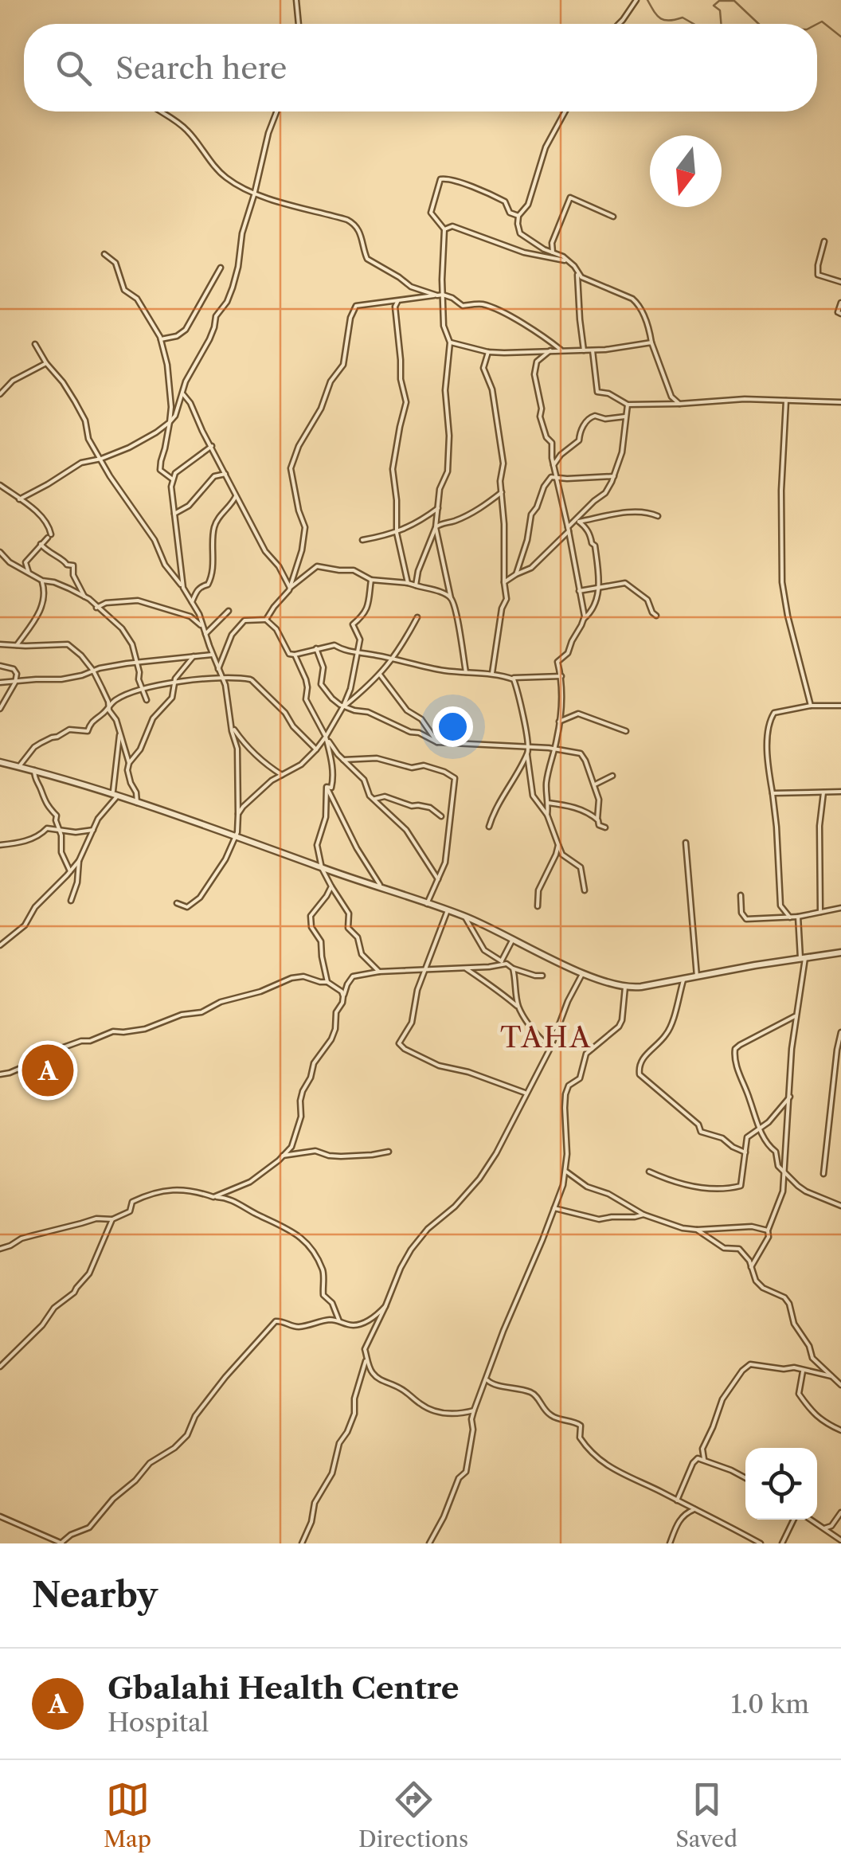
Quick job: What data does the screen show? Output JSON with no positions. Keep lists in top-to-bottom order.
{
  "districts": ["TAHA"],
  "north": "bottom",
  "page": {
    "search": "Search here",
    "pins": "A",
    "heading": "Nearby",
    "list": [
      {
        "mark": "A",
        "name": "Gbalahi Health Centre",
        "note": "Hospital",
        "value": "1.0 km"
      }
    ],
    "nav": ["Map", "Directions", "Saved"]
  }
}
